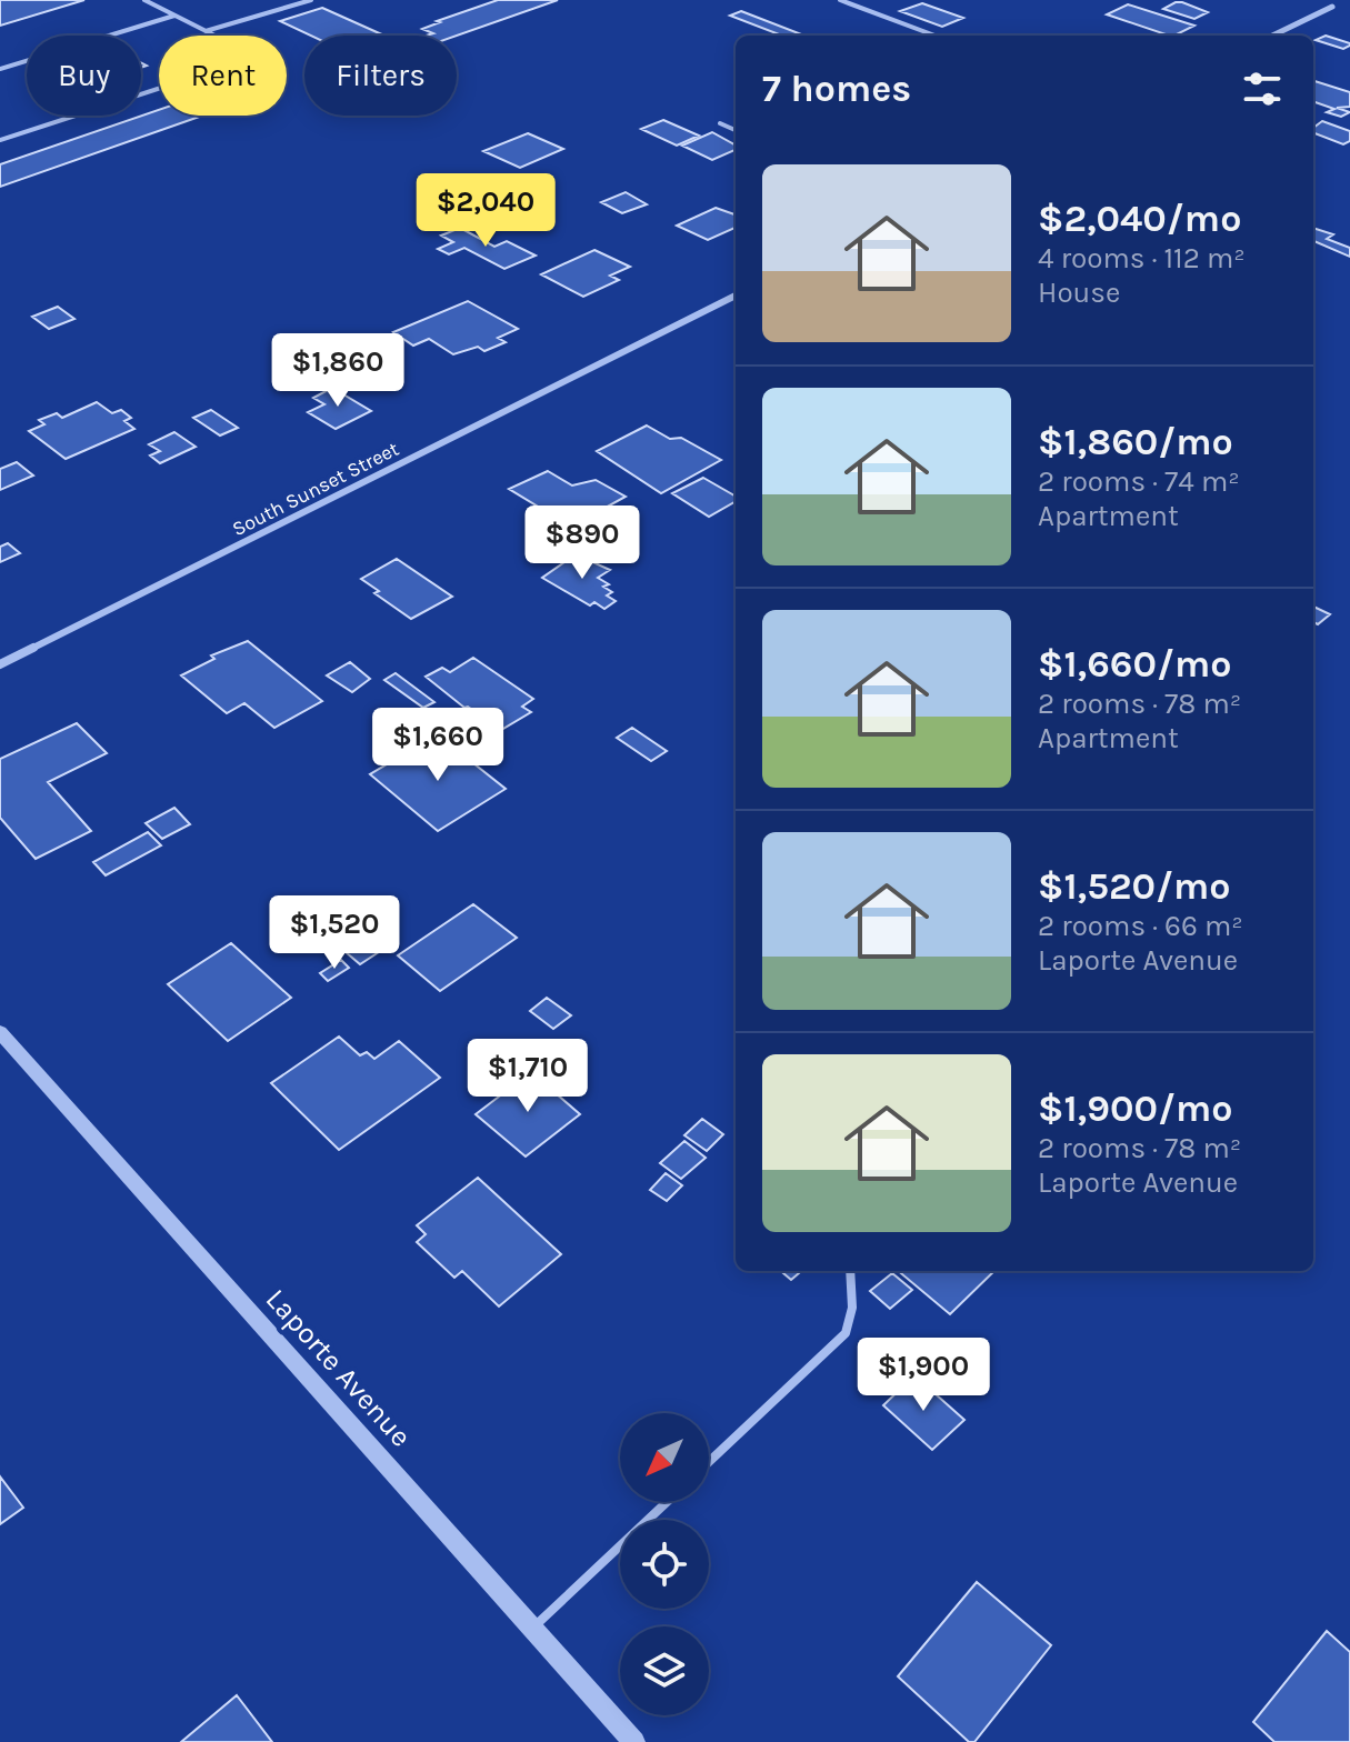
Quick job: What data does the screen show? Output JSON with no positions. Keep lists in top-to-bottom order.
{
  "streets": {
    "street": ["South Sunset Street", "Laporte Avenue"]
  },
  "north": "bottom left",
  "page": {
    "chip": ["Buy", "Rent", "Filters"],
    "heading": "7 homes",
    "list": [
      {
        "name": "$2,040/mo",
        "note": "4 rooms · 112 m² · House"
      },
      {
        "name": "$1,860/mo",
        "note": "2 rooms · 74 m² · Apartment"
      },
      {
        "name": "$1,660/mo",
        "note": "2 rooms · 78 m² · Apartment"
      },
      {
        "name": "$1,520/mo",
        "note": "2 rooms · 66 m² · Laporte Avenue"
      },
      {
        "name": "$1,900/mo",
        "note": "2 rooms · 78 m² · Laporte Avenue"
      }
    ],
    "price": [
      "$2,040",
      "$1,860",
      "$890",
      "$1,660",
      "$1,520",
      "$1,710",
      "$1,900"
    ]
  }
}
